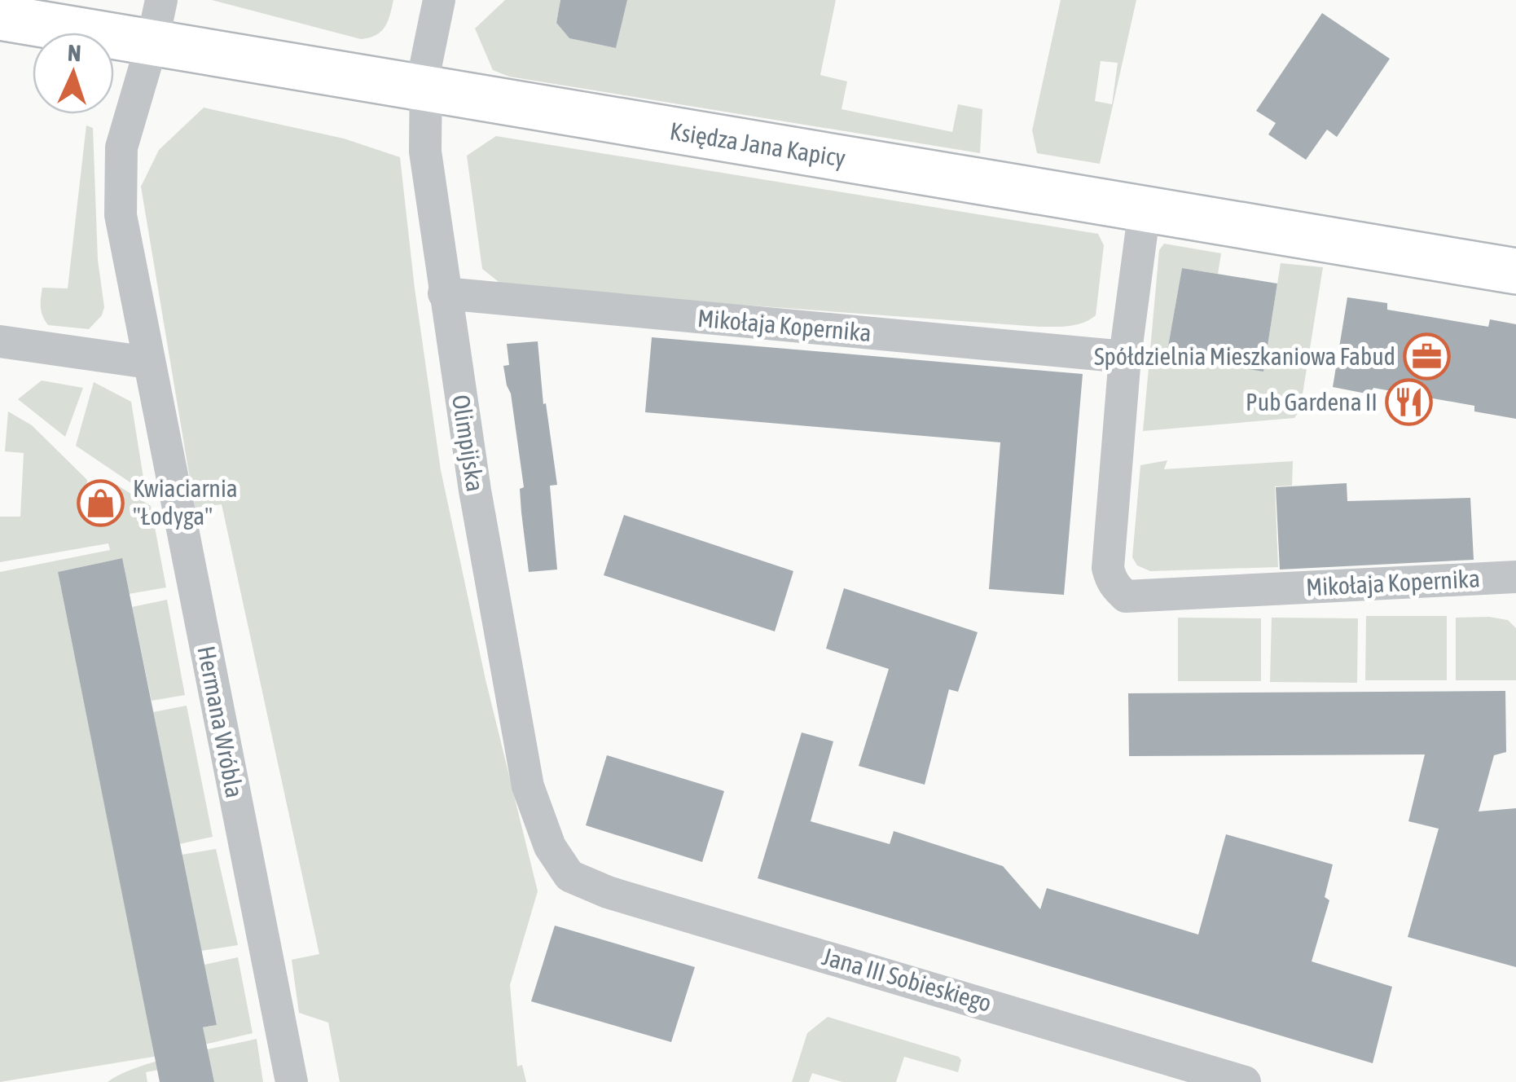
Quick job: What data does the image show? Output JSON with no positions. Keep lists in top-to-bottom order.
{
  "streets": {
    "street": [
      "Księdza Jana Kapicy",
      "Mikołaja Kopernika",
      "Olimpijska",
      "Hermana Wróbla",
      "Jana III Sobieskiego"
    ]
  },
  "crossings": [
    ["Księdza Jana Kapicy", "Mikołaja Kopernika"],
    ["Księdza Jana Kapicy", "Olimpijska"],
    ["Księdza Jana Kapicy", "Hermana Wróbla"],
    ["Mikołaja Kopernika", "Olimpijska"],
    ["Olimpijska", "Jana III Sobieskiego"]
  ],
  "places": {
    "office": ["Spółdzielnia Mieszkaniowa Fabud"],
    "restaurant": ["Pub Gardena II"],
    "shop": ["Kwiaciarnia \"Łodyga\""]
  },
  "north": "top"
}
